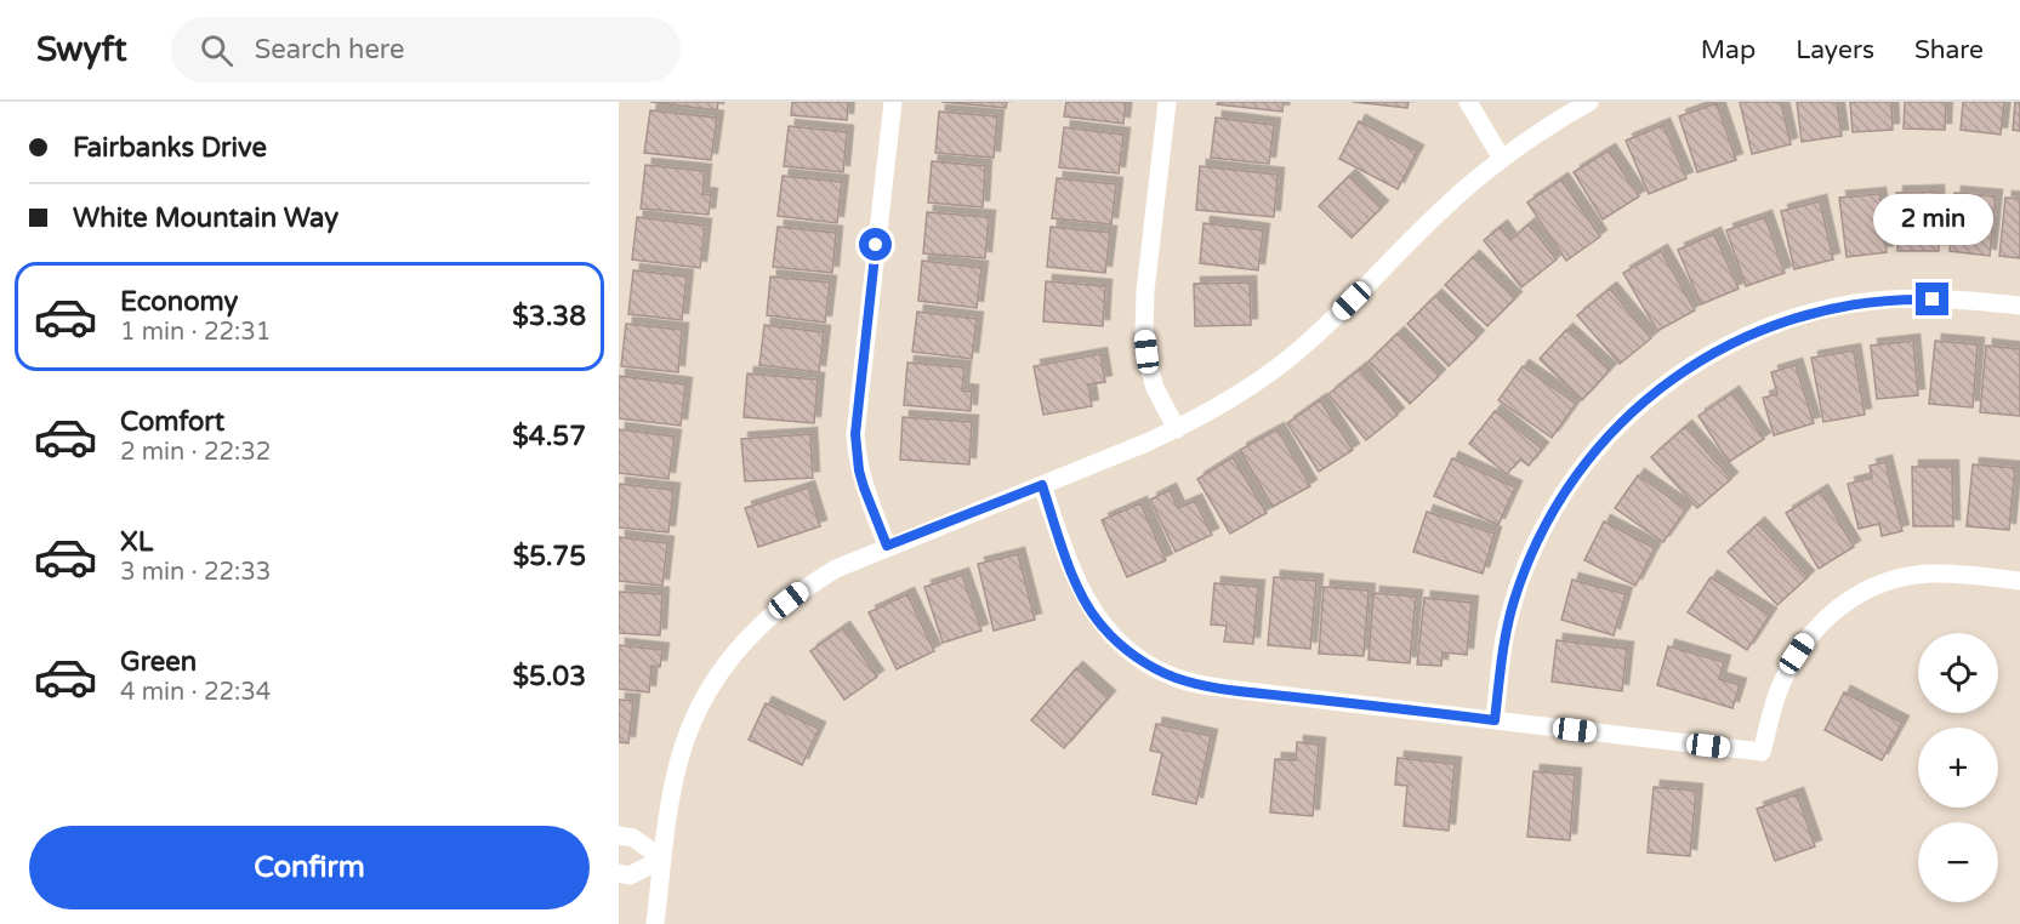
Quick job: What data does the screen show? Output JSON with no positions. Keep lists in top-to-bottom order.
{
  "page": {
    "header": "Swyft",
    "search": "Search here",
    "nav": ["Map", "Layers", "Share"],
    "banner": ["Fairbanks Drive", "White Mountain Way"],
    "bubble": "2 min",
    "list": [
      {
        "name": "Economy",
        "note": "1 min · 22:31",
        "value": "$3.38"
      },
      {
        "name": "Comfort",
        "note": "2 min · 22:32",
        "value": "$4.57"
      },
      {
        "name": "XL",
        "note": "3 min · 22:33",
        "value": "$5.75"
      },
      {
        "name": "Green",
        "note": "4 min · 22:34",
        "value": "$5.03"
      }
    ],
    "map_buttons": ["+", "−"],
    "buttons": "Confirm"
  }
}
